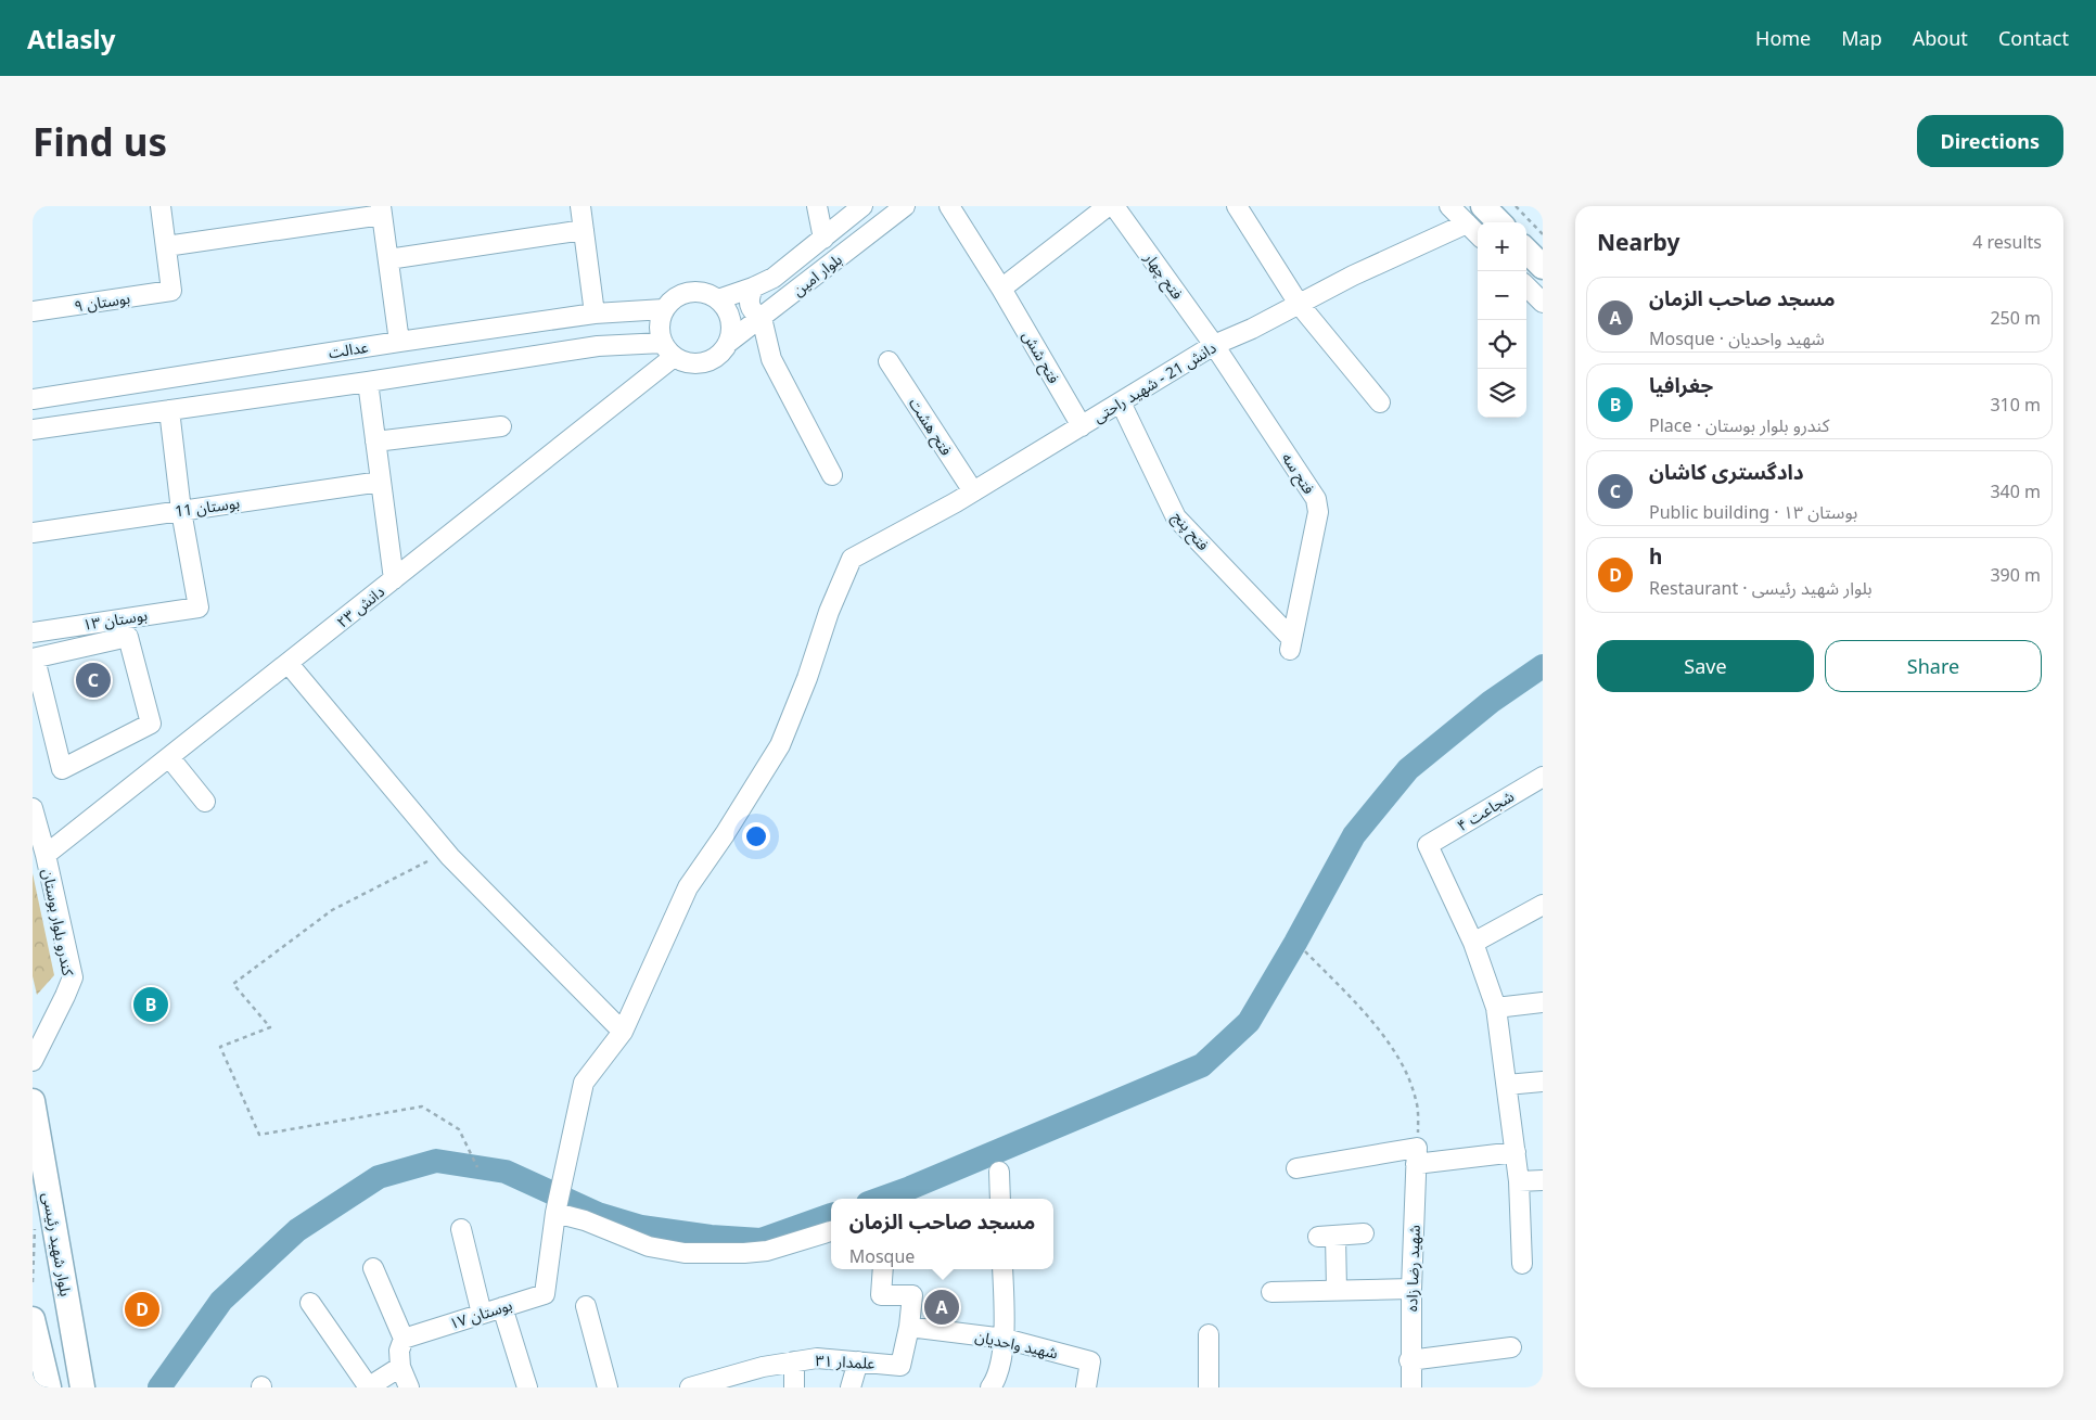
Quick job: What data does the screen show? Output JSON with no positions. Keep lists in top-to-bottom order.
{
  "streets": {
    "main road": ["بلوار شهید رئیسی"],
    "street": [
      "بلوار امین",
      "فتح چهار",
      "بوستان ۹",
      "عدالت",
      "فتح شش",
      "دانش 21 - شهید راحتی",
      "فتح هشت",
      "فتح سه",
      "بوستان 11",
      "فتح پنج",
      "دانش ۲۳",
      "بوستان ۱۳",
      "شجاعت ۴",
      "کندرو بلوار بوستان",
      "شهید رضا زاده",
      "بوستان ۱۷",
      "شهید واحدیان",
      "علمدار ۳۱"
    ]
  },
  "crossings": [
    ["بلوار امین", "عدالت"],
    ["بلوار امین", "دانش ۲۳"],
    ["فتح چهار", "دانش 21 - شهید راحتی"],
    ["فتح چهار", "فتح سه"],
    ["عدالت", "دانش ۲۳"],
    ["فتح شش", "دانش 21 - شهید راحتی"],
    ["دانش 21 - شهید راحتی", "فتح هشت"],
    ["دانش 21 - شهید راحتی", "فتح سه"],
    ["دانش 21 - شهید راحتی", "فتح پنج"],
    ["فتح سه", "فتح پنج"],
    ["بوستان 11", "بوستان ۱۳"],
    ["دانش ۲۳", "کندرو بلوار بوستان"],
    ["شهید واحدیان", "علمدار ۳۱"]
  ],
  "page": {
    "header": "Atlasly",
    "nav": [
      "Home",
      "Map",
      "About",
      "Contact"
    ],
    "buttons": [
      "Directions",
      ["Save", "Share"]
    ],
    "title": "Find us",
    "heading": ["Nearby", "4 results"],
    "map_buttons": ["+", "−"],
    "list": [
      {
        "mark": "A",
        "name": "مسجد صاحب الزمان",
        "note": "Mosque · شهید واحدیان",
        "value": "250 m"
      },
      {
        "mark": "B",
        "name": "جغرافیا",
        "note": "Place · کندرو بلوار بوستان",
        "value": "310 m"
      },
      {
        "mark": "C",
        "name": "دادگستری کاشان",
        "note": "Public building · بوستان ۱۳",
        "value": "340 m"
      },
      {
        "mark": "D",
        "name": "h",
        "note": "Restaurant · بلوار شهید رئیسی",
        "value": "390 m"
      }
    ],
    "pins": [
      "C",
      "B",
      "A",
      "D"
    ],
    "popup": ["مسجد صاحب الزمان", "Mosque"]
  }
}
